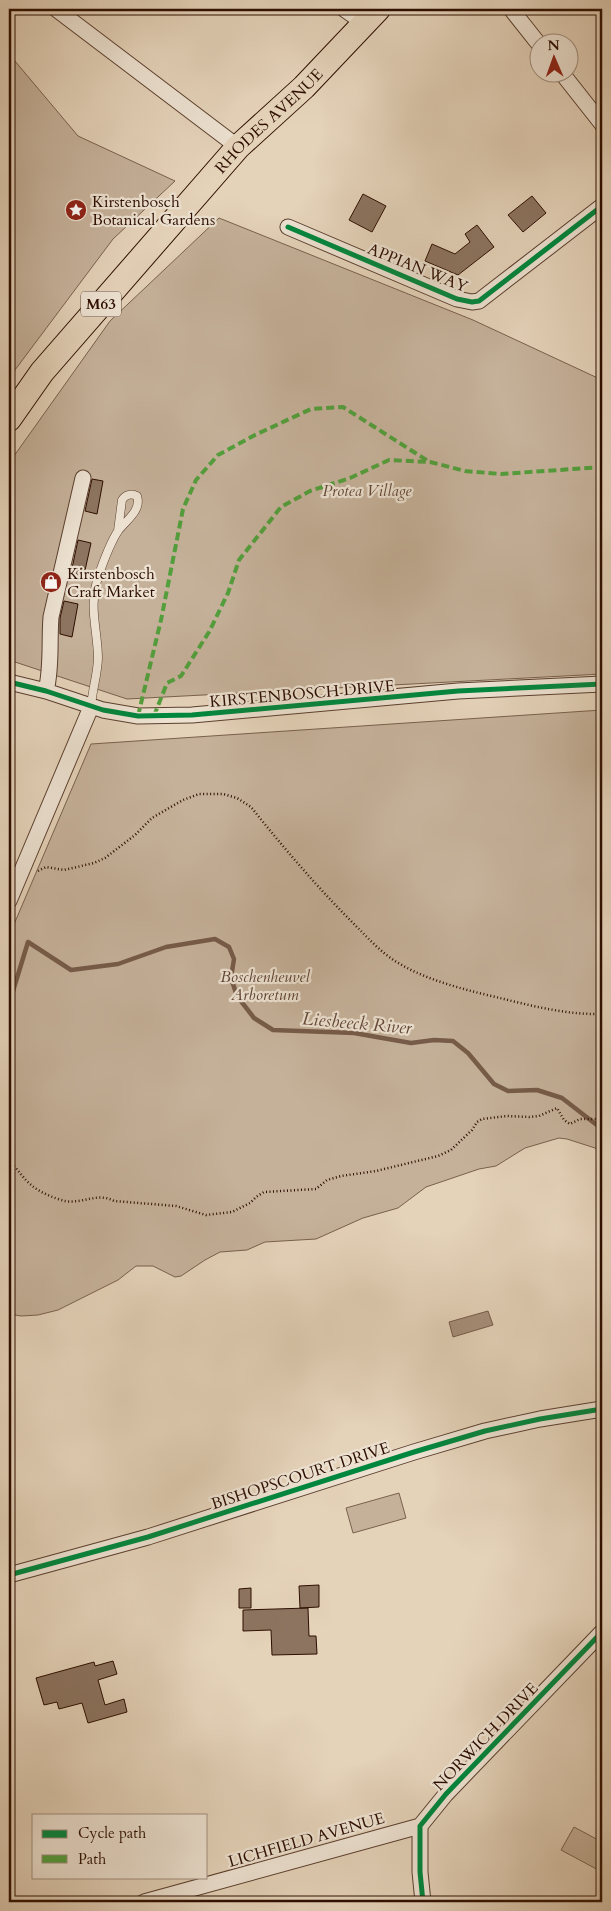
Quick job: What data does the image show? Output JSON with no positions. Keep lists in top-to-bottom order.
{
  "streets": {
    "main road": ["RHODES AVENUE", "M63"],
    "street": [
      "APPIAN WAY",
      "KIRSTENBOSCH DRIVE",
      "BISHOPSCOURT DRIVE",
      "NORWICH DRIVE",
      "LICHFIELD AVENUE"
    ]
  },
  "crossings": [
    ["NORWICH DRIVE", "LICHFIELD AVENUE"]
  ],
  "water": ["Liesbeeck River"],
  "parks": ["Protea Village", "Boschenheuvel Arboretum"],
  "places": {
    "place": ["Kirstenbosch Botanical Gardens"],
    "shop": ["Kirstenbosch Craft Market"]
  },
  "legend": ["Cycle path", "Path"],
  "north": "top"
}
